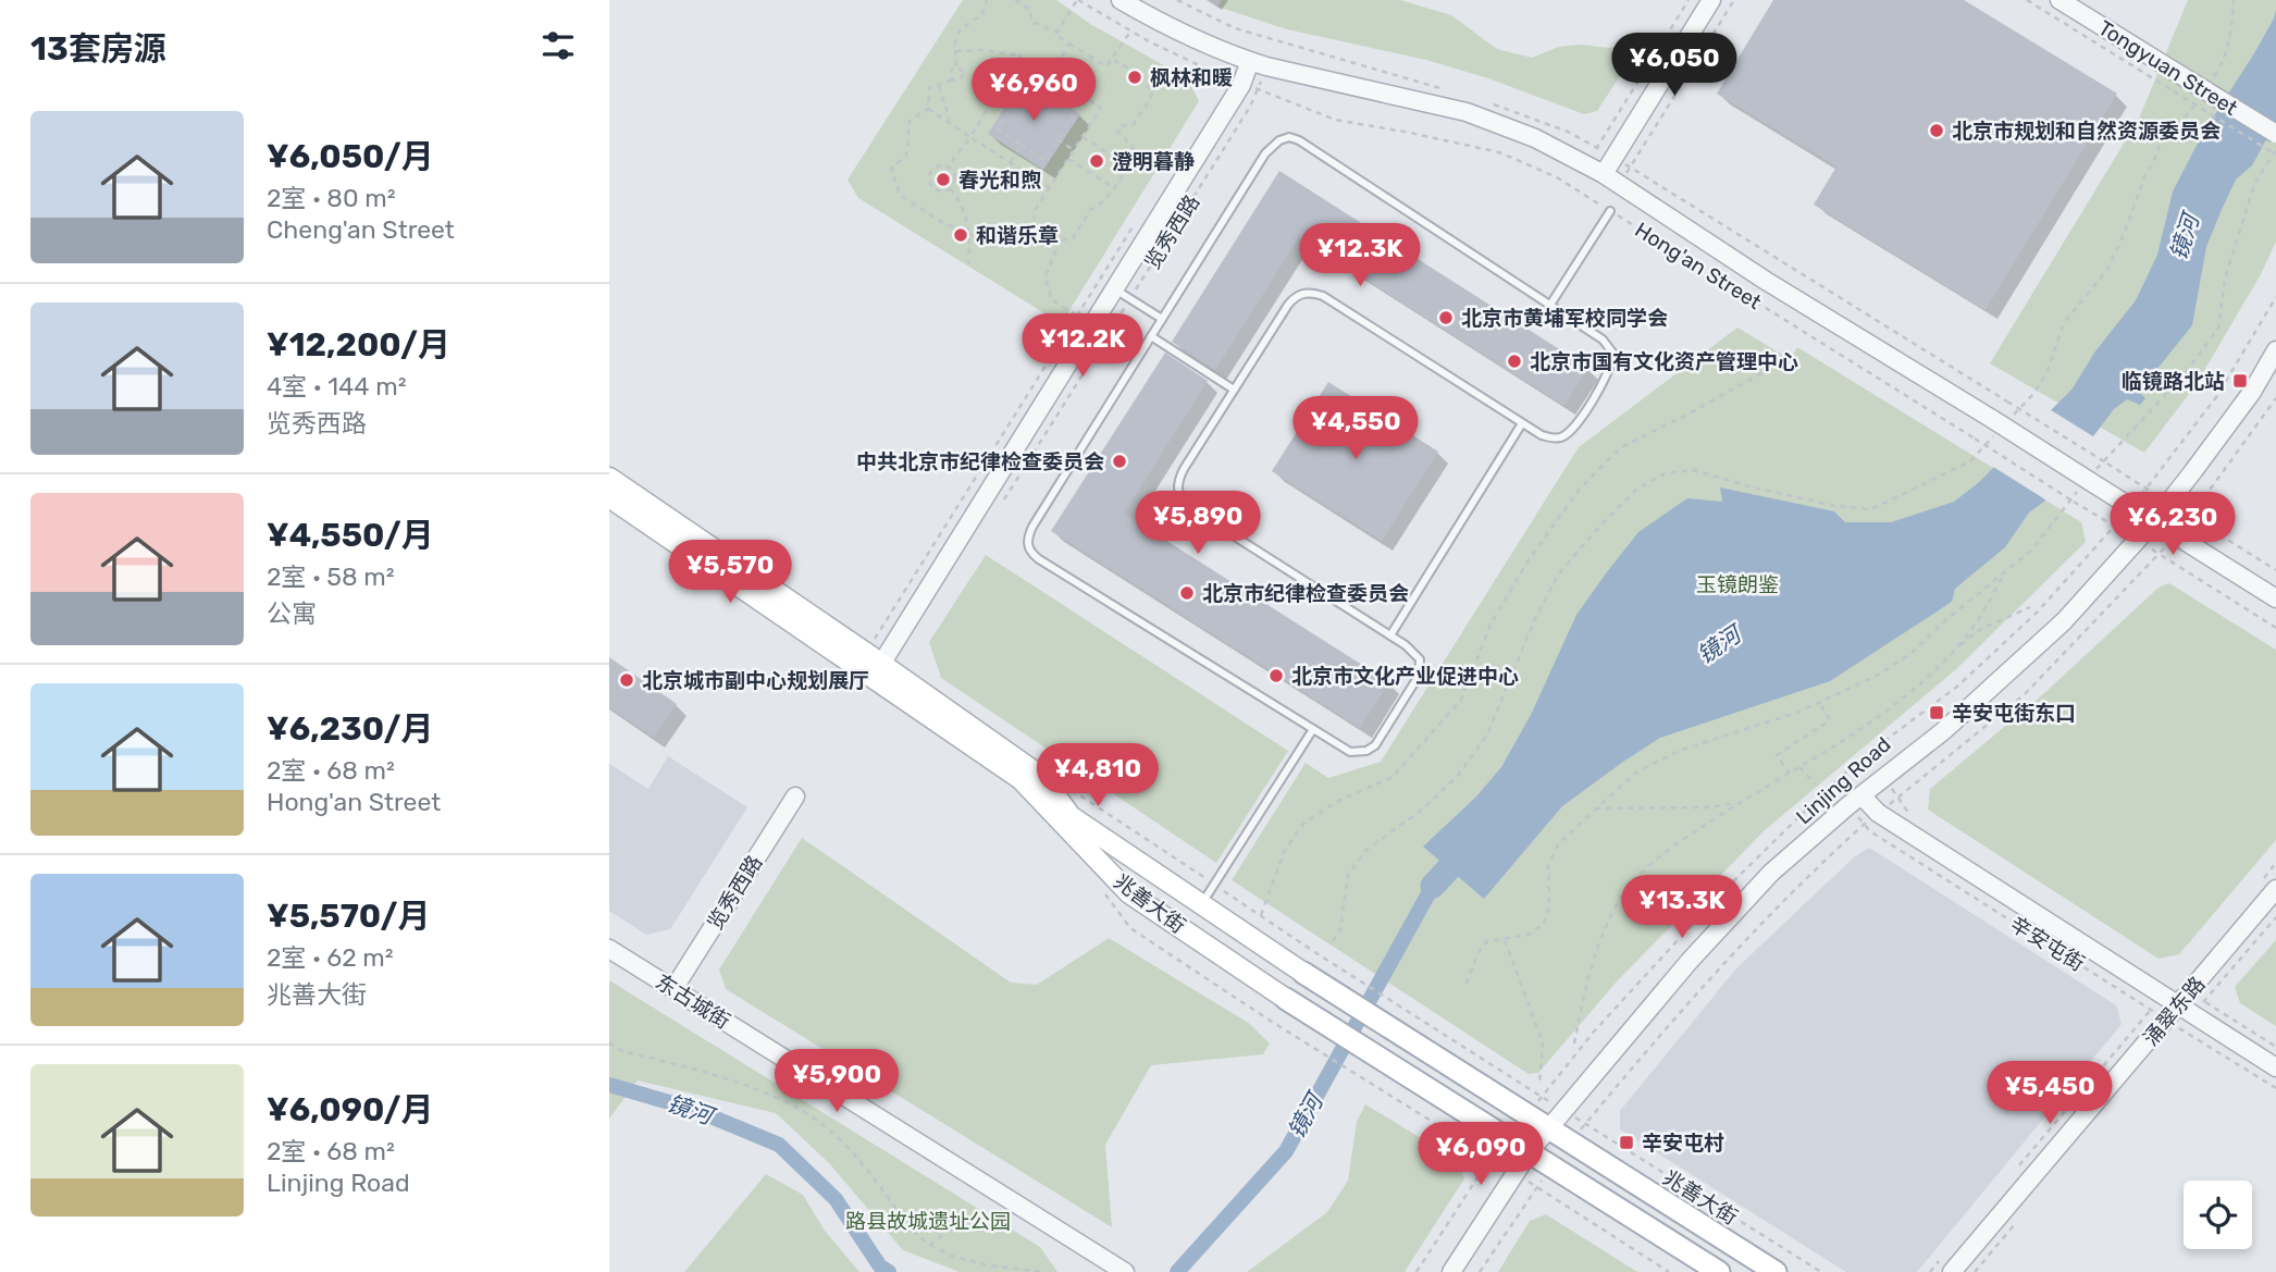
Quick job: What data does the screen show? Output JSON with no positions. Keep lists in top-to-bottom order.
{
  "streets": {
    "main road": ["兆善大街"],
    "street": [
      "Tongyuan Street",
      "览秀西路",
      "Hong'an Street",
      "Linjing Road",
      "辛安屯街",
      "东古城街",
      "涌翠东路"
    ]
  },
  "crossings": [
    ["览秀西路", "Hong'an Street"],
    ["览秀西路", "兆善大街"],
    ["览秀西路", "东古城街"],
    ["Hong'an Street", "Linjing Road"],
    ["Linjing Road", "兆善大街"],
    ["Linjing Road", "辛安屯街"],
    ["辛安屯街", "涌翠东路"]
  ],
  "water": ["镜河"],
  "parks": ["玉镜朗鉴", "路县故城遗址公园"],
  "places": {
    "other": [
      "枫林和暖",
      "北京市规划和自然资源委员会",
      "澄明暮静",
      "春光和煦",
      "和谐乐章",
      "北京市黄埔军校同学会",
      "北京市国有文化资产管理中心",
      "中共北京市纪律检查委员会",
      "北京市纪律检查委员会",
      "北京市文化产业促进中心",
      "北京城市副中心规划展厅"
    ],
    "transit": ["临镜路北站", "辛安屯街东口", "辛安屯村"]
  },
  "page": {
    "heading": "13套房源",
    "price": [
      "¥6,050",
      "¥6,960",
      "¥12.3K",
      "¥12.2K",
      "¥4,550",
      "¥5,890",
      "¥6,230",
      "¥5,570",
      "¥4,810",
      "¥13.3K",
      "¥5,900",
      "¥5,450",
      "¥6,090"
    ],
    "list": [
      {
        "name": "¥6,050/月",
        "note": "2室 · 80 m² · Cheng'an Street"
      },
      {
        "name": "¥12,200/月",
        "note": "4室 · 144 m² · 览秀西路"
      },
      {
        "name": "¥4,550/月",
        "note": "2室 · 58 m² · 公寓"
      },
      {
        "name": "¥6,230/月",
        "note": "2室 · 68 m² · Hong'an Street"
      },
      {
        "name": "¥5,570/月",
        "note": "2室 · 62 m² · 兆善大街"
      },
      {
        "name": "¥6,090/月",
        "note": "2室 · 68 m² · Linjing Road"
      }
    ]
  }
}
